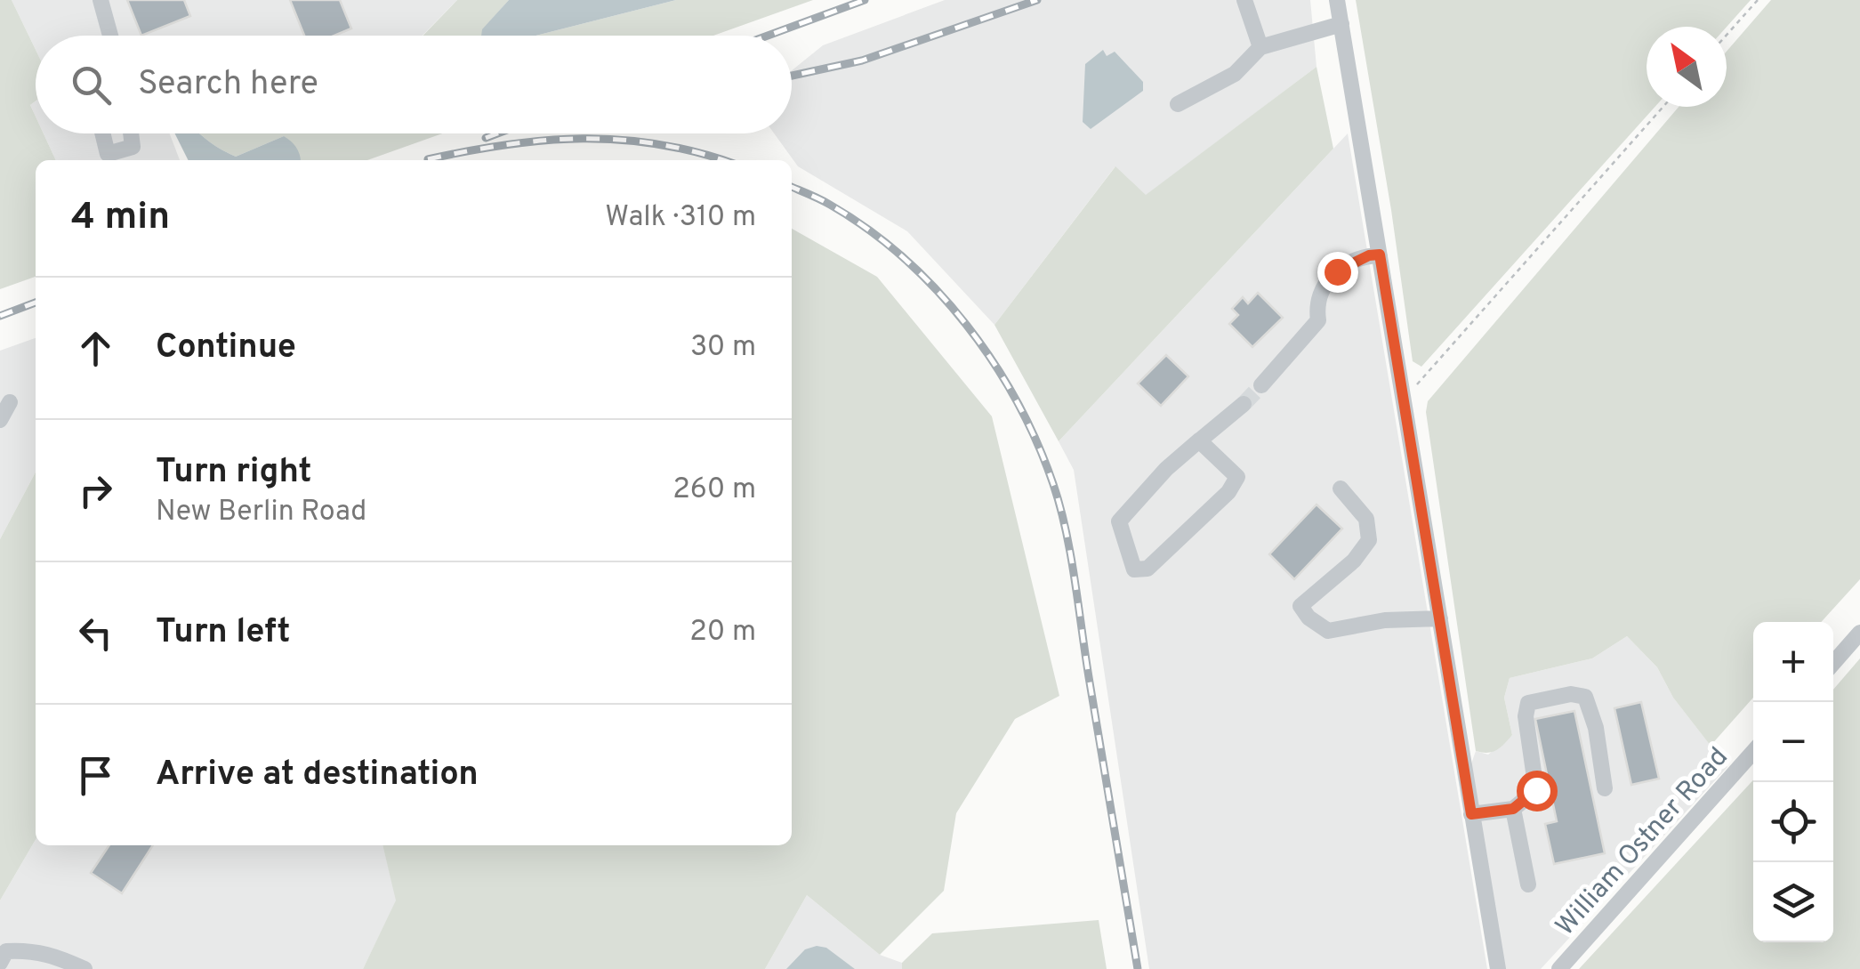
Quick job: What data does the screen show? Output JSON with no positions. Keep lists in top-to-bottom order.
{
  "streets": {
    "street": ["William Ostner Road"]
  },
  "north": "top left",
  "page": {
    "search": "Search here",
    "heading": ["4 min", "Walk · 310 m"],
    "list": [
      ["Continue", "30 m"],
      ["Turn right", "New Berlin Road", "260 m"],
      ["Turn left", "20 m"],
      "Arrive at destination"
    ],
    "map_buttons": ["+", "−"]
  }
}
